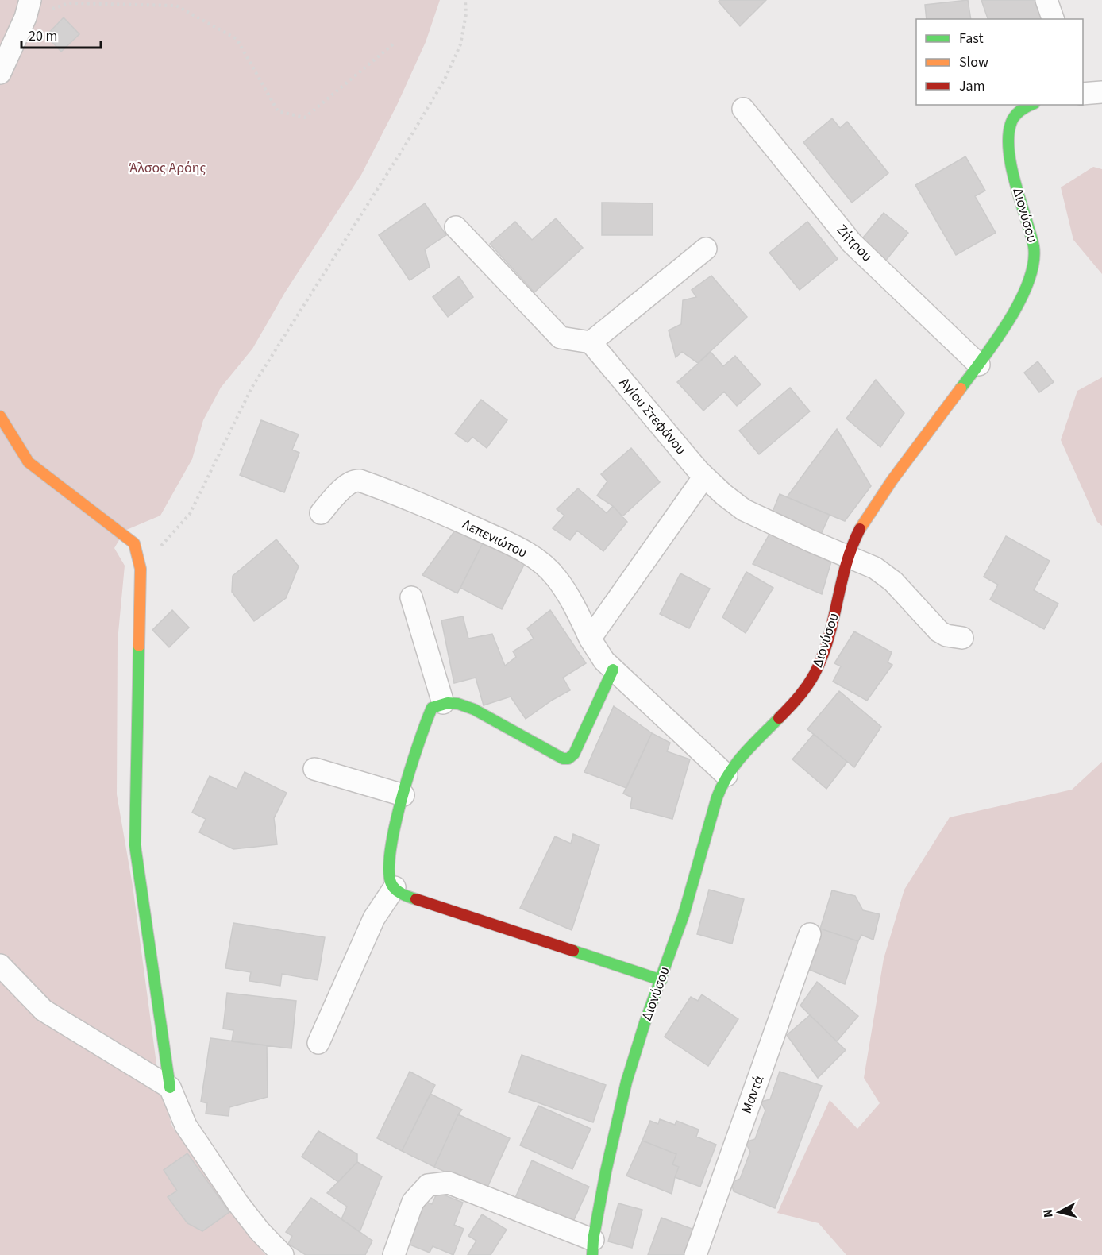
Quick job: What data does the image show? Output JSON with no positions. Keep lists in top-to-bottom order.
{
  "streets": {
    "street": [
      "Διονύσου",
      "Ζήτρου",
      "Αγίου Στεφάνου",
      "Λεπενιώτου",
      "Μαντά"
    ]
  },
  "crossings": [
    ["Διονύσου", "Ζήτρου"],
    ["Διονύσου", "Αγίου Στεφάνου"],
    ["Διονύσου", "Λεπενιώτου"]
  ],
  "parks": ["Άλσος Αρόης"],
  "legend": ["Fast", "Slow", "Jam"],
  "scale_bar": "20 m",
  "north": "left"
}
